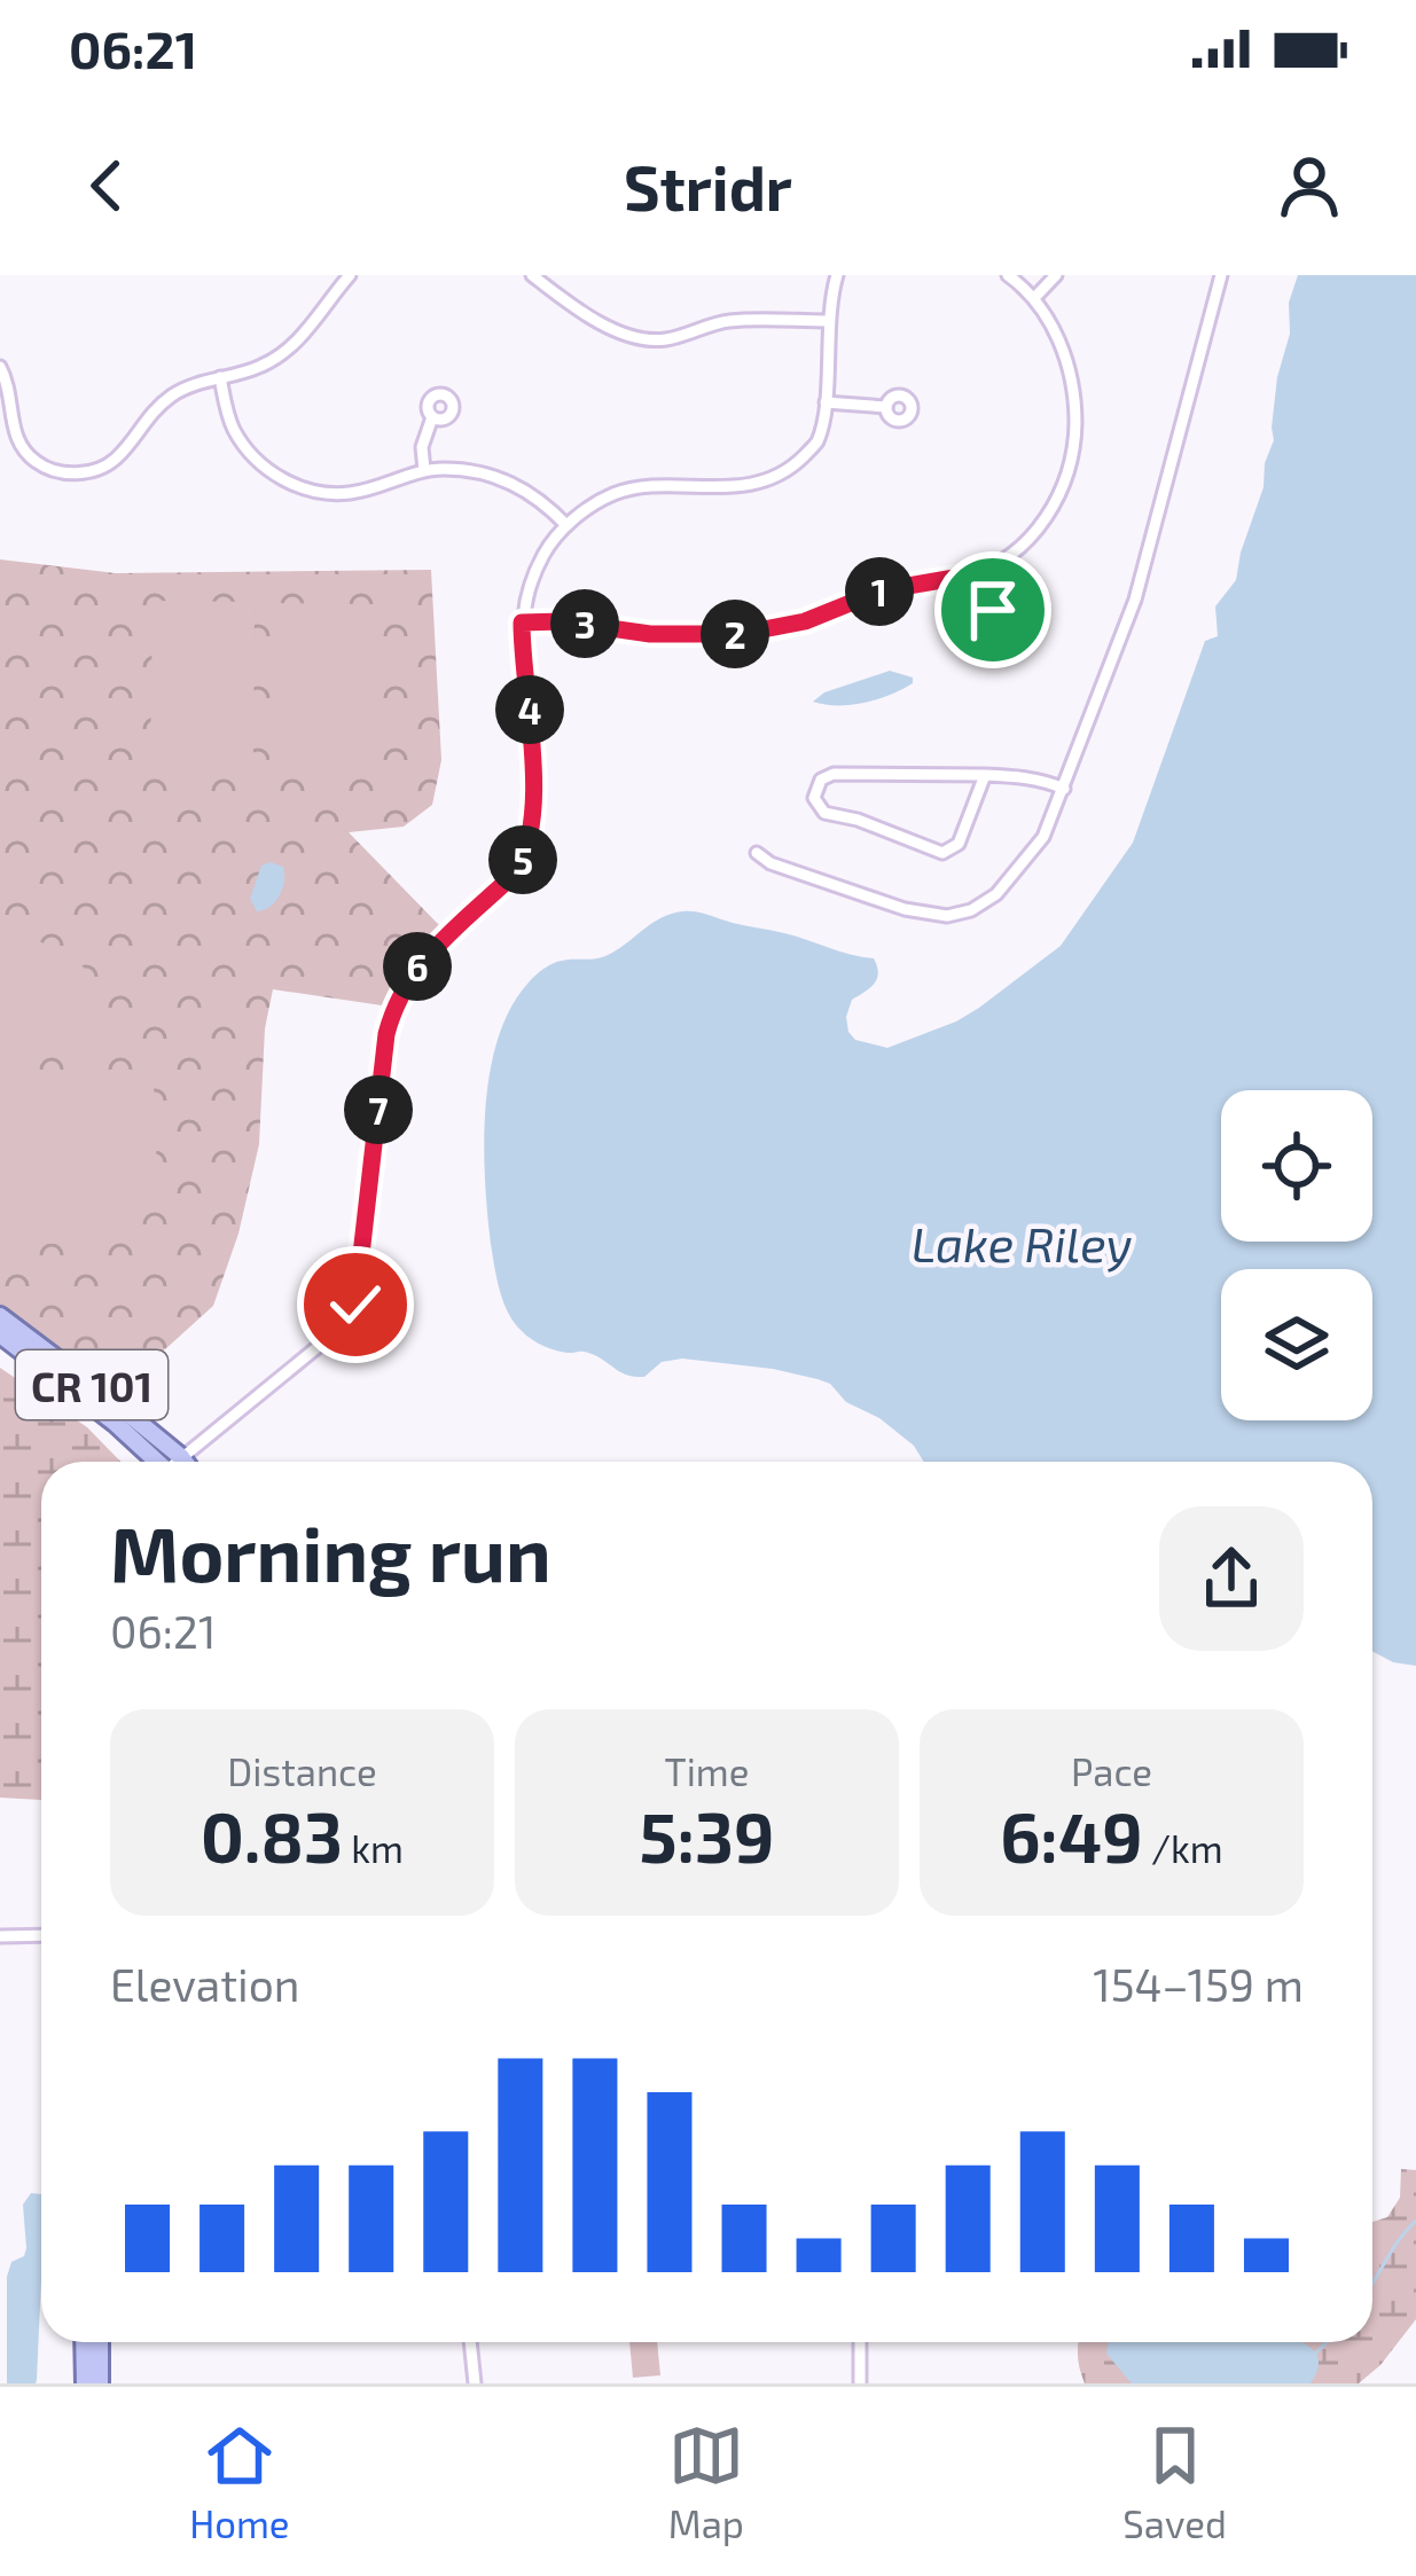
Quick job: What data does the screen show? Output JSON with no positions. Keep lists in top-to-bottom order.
{
  "streets": {
    "main road": ["CR 101"]
  },
  "water": ["Lake Riley"],
  "page": {
    "status": "06:21",
    "header": "Stridr",
    "pins": [
      "1",
      "3",
      "2",
      "4",
      "5",
      "6",
      "7"
    ],
    "heading": ["Morning run", "06:21"],
    "stats": [
      ["Distance", "0.83 km"],
      ["Time", "5:39"],
      ["Pace", "6:49 /km"]
    ],
    "chart": ["Elevation", "154–159 m"],
    "tabs": ["Home", "Map", "Saved"]
  }
}
